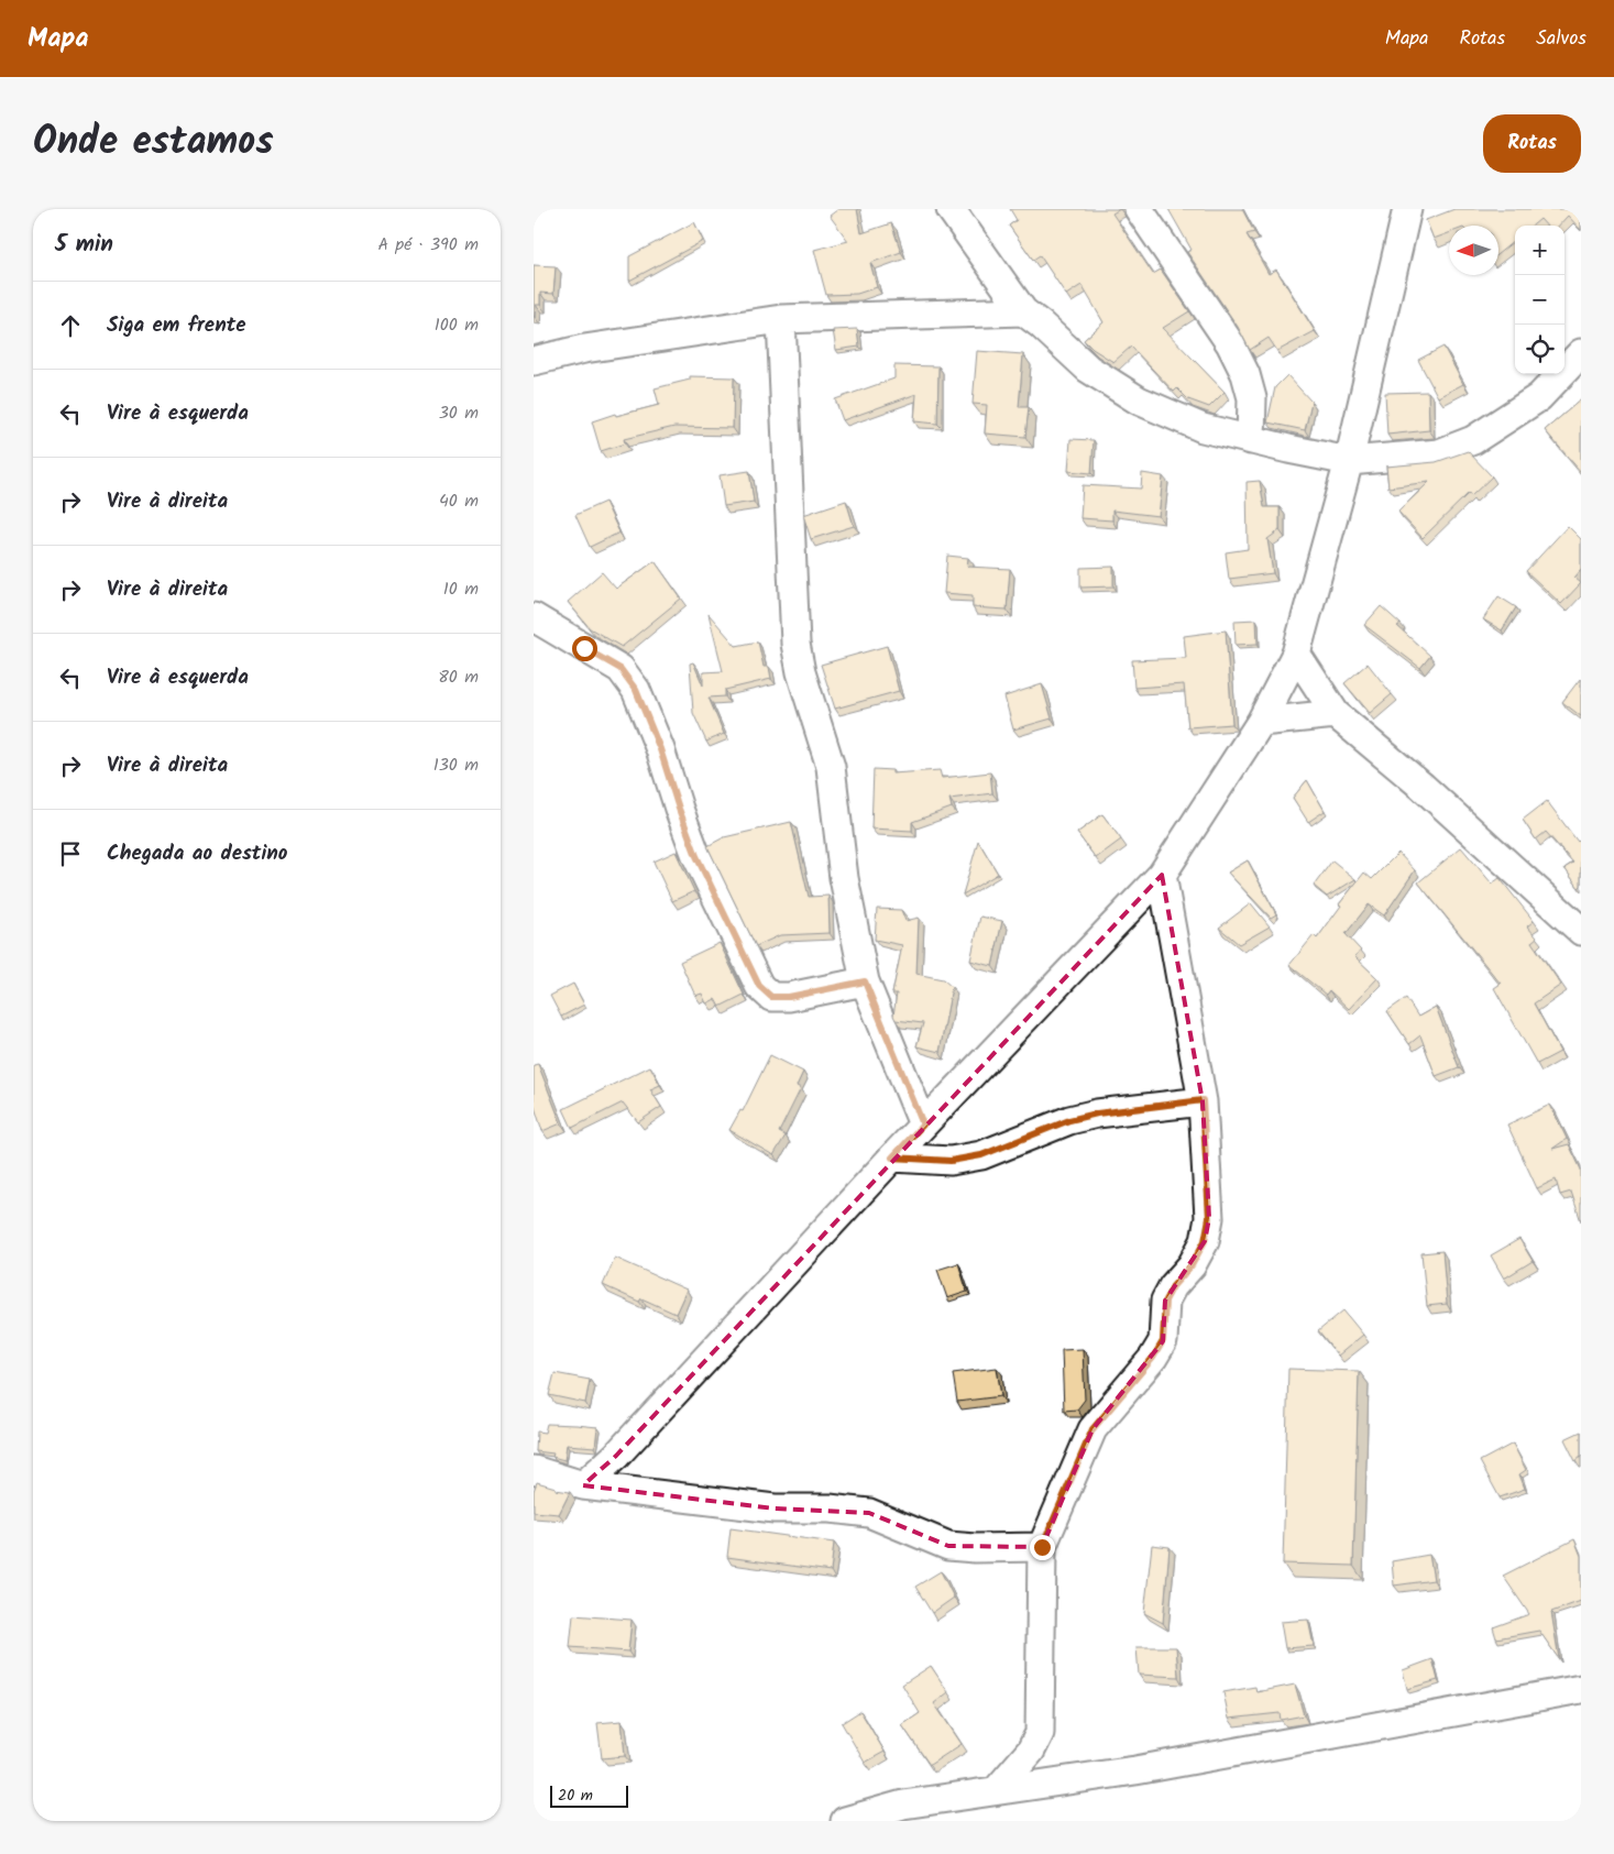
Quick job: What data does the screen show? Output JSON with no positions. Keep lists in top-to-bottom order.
{
  "scale_bar": "20 m",
  "north": "left",
  "page": {
    "header": "Mapa",
    "nav": ["Mapa", "Rotas", "Salvos"],
    "title": "Onde estamos",
    "buttons": "Rotas",
    "heading": ["5 min", "A pé · 390 m"],
    "map_buttons": ["+", "−"],
    "list": [
      ["Siga em frente", "100 m"],
      ["Vire à esquerda", "30 m"],
      ["Vire à direita", "40 m"],
      ["Vire à direita", "10 m"],
      ["Vire à esquerda", "80 m"],
      ["Vire à direita", "130 m"],
      "Chegada ao destino"
    ],
    "scale": "20 m"
  }
}
